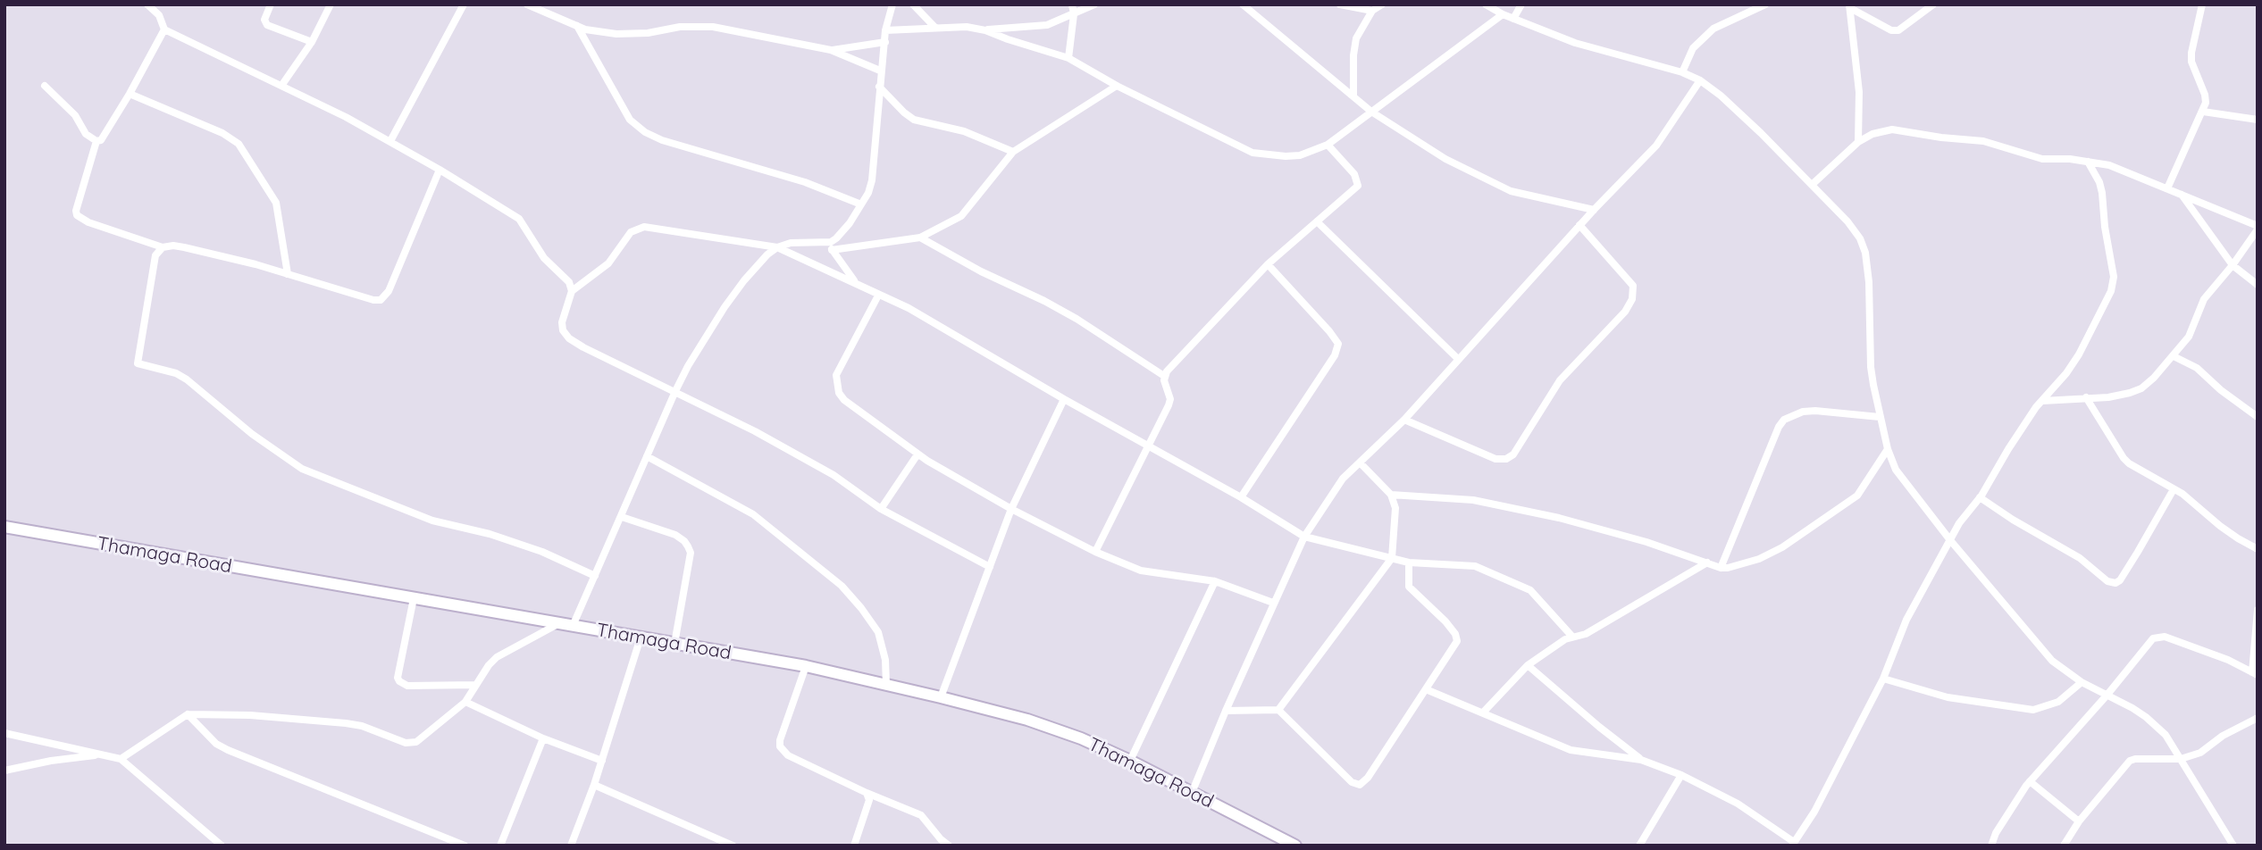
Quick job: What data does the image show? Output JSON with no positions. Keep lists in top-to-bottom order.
{
  "streets": {
    "main road": ["Thamaga Road"]
  }
}
